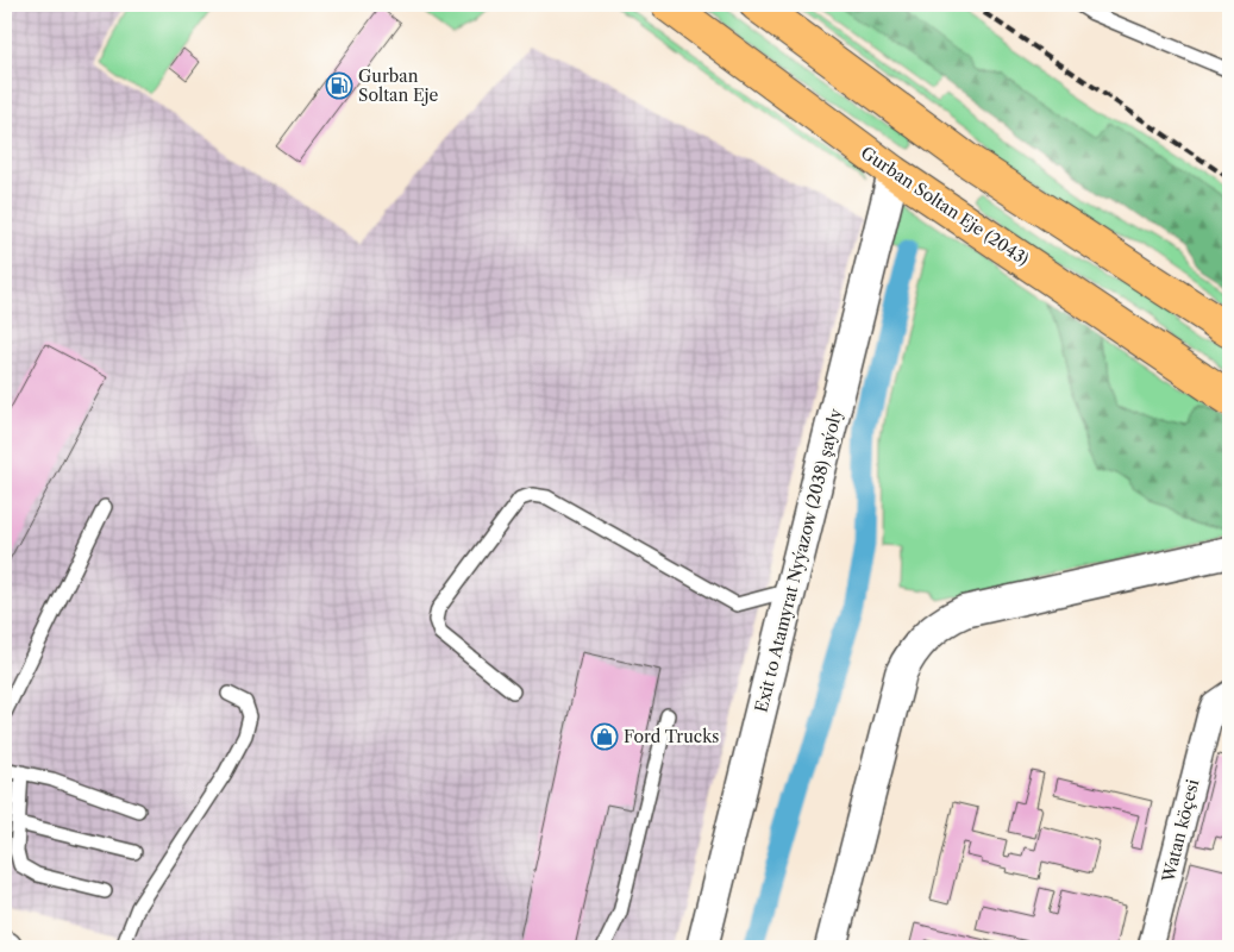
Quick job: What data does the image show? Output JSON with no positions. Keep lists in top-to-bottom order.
{
  "streets": {
    "highway": ["Gurban Soltan Eje (2043)"],
    "street": ["Exit to Atamyrat Nyýazow (2038) şaýoly", "Watan köçesi"]
  },
  "crossings": [
    ["Gurban Soltan Eje (2043)", "Exit to Atamyrat Nyýazow (2038) şaýoly"]
  ],
  "places": {
    "fuel station": ["Gurban Soltan Eje"],
    "shop": ["Ford Trucks"]
  }
}
